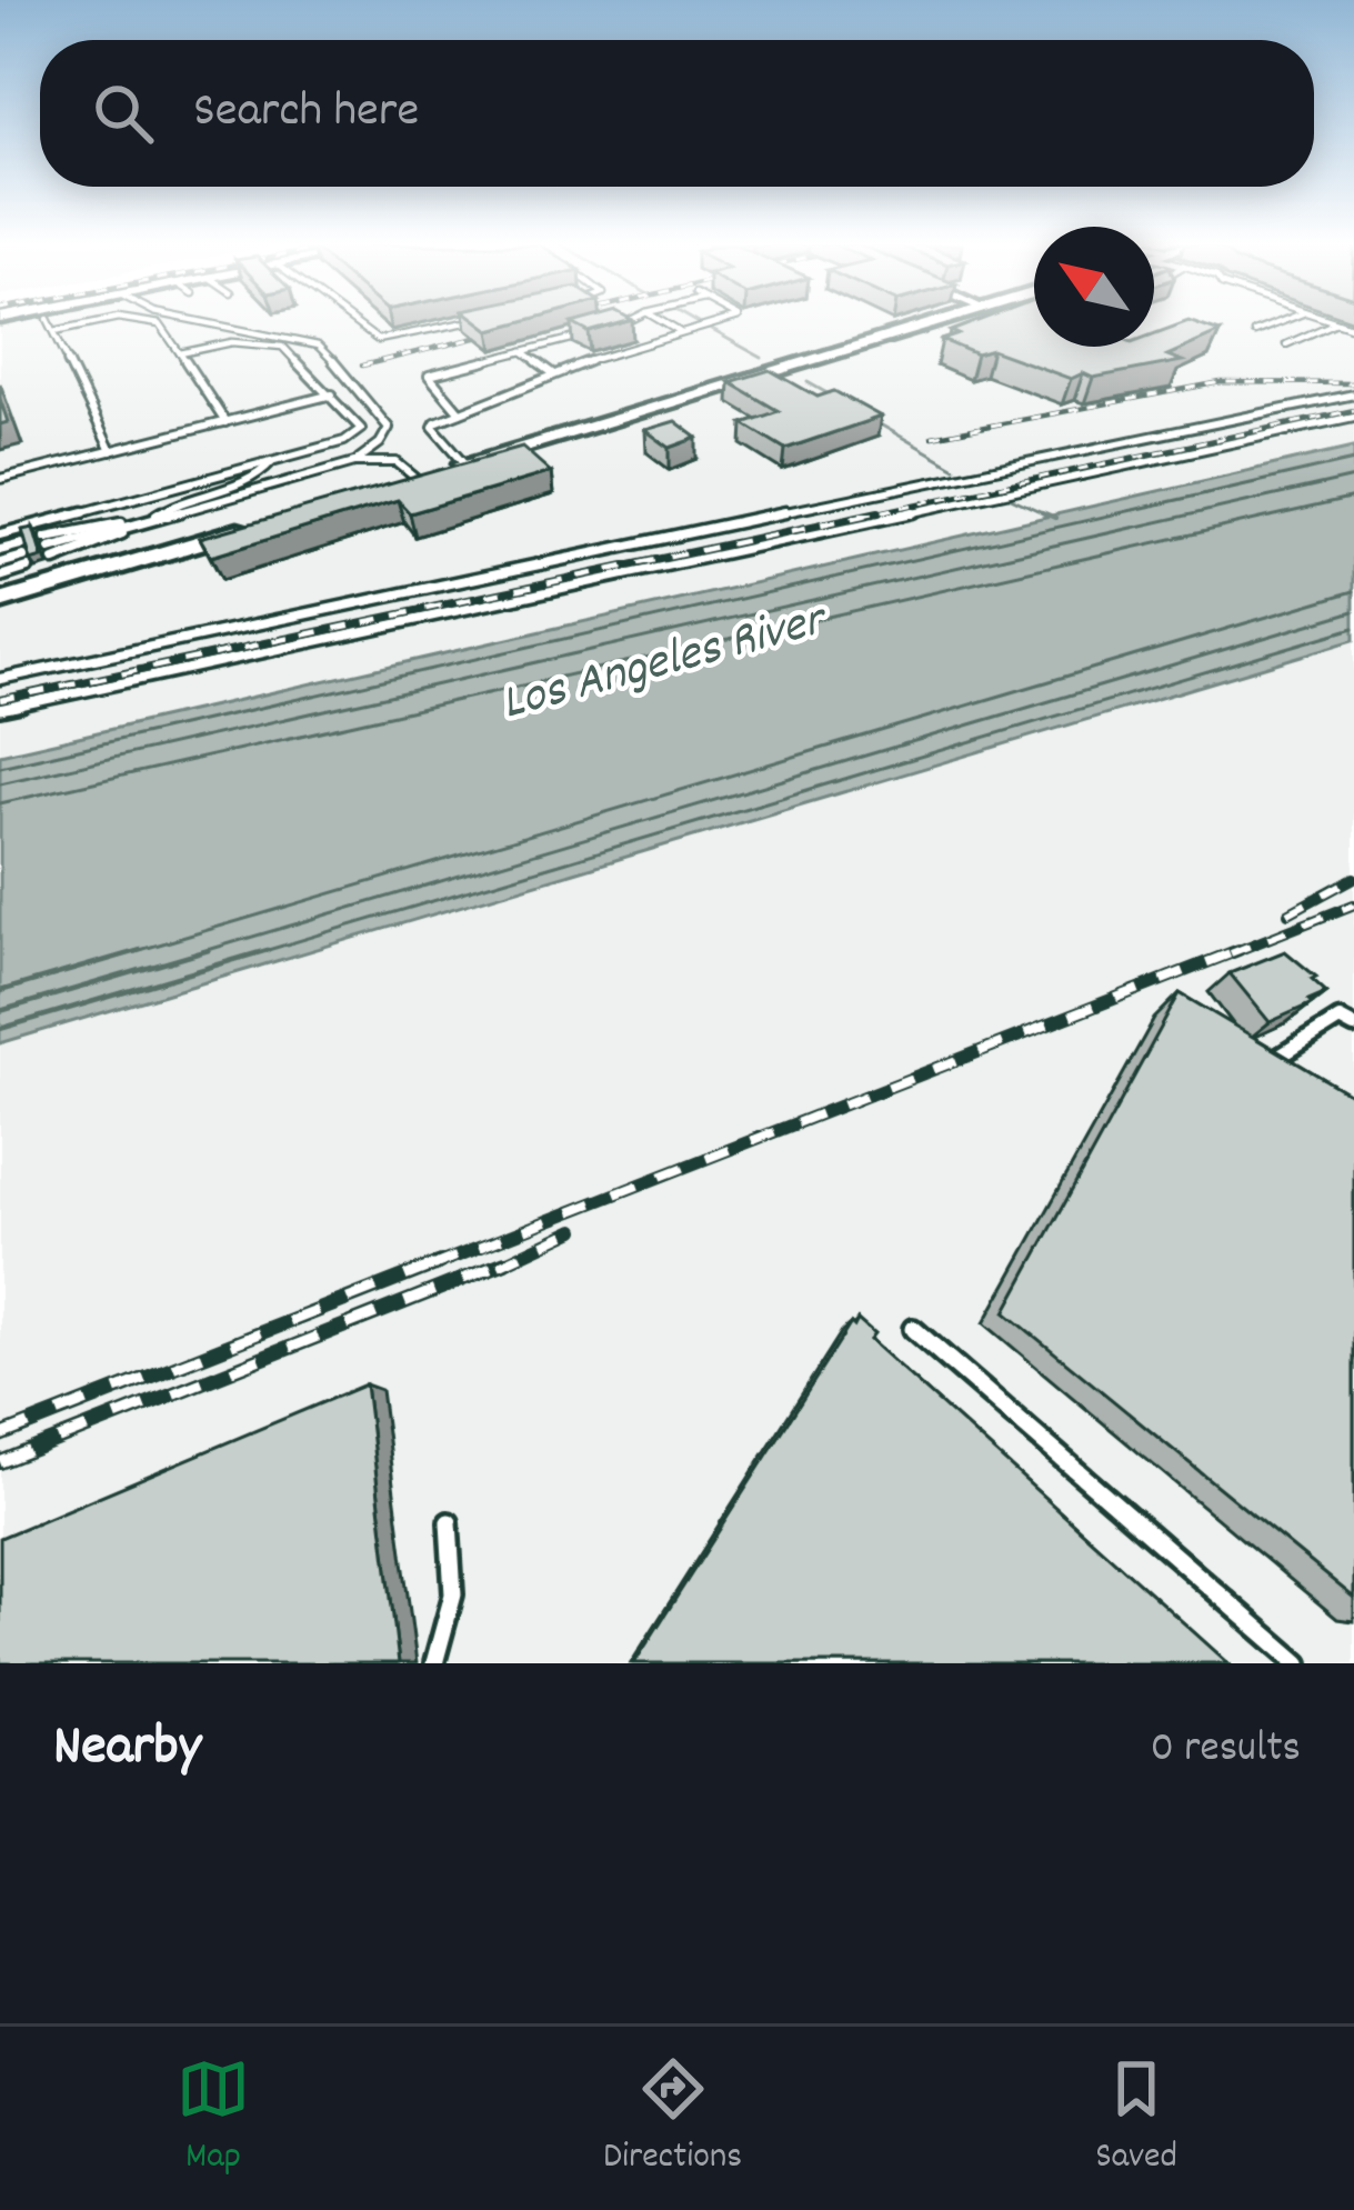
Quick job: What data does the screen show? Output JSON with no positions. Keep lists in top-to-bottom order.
{
  "water": ["Los Angeles River"],
  "north": "top left",
  "page": {
    "search": "Search here",
    "heading": ["Nearby", "0 results"],
    "nav": ["Map", "Directions", "Saved"]
  }
}
